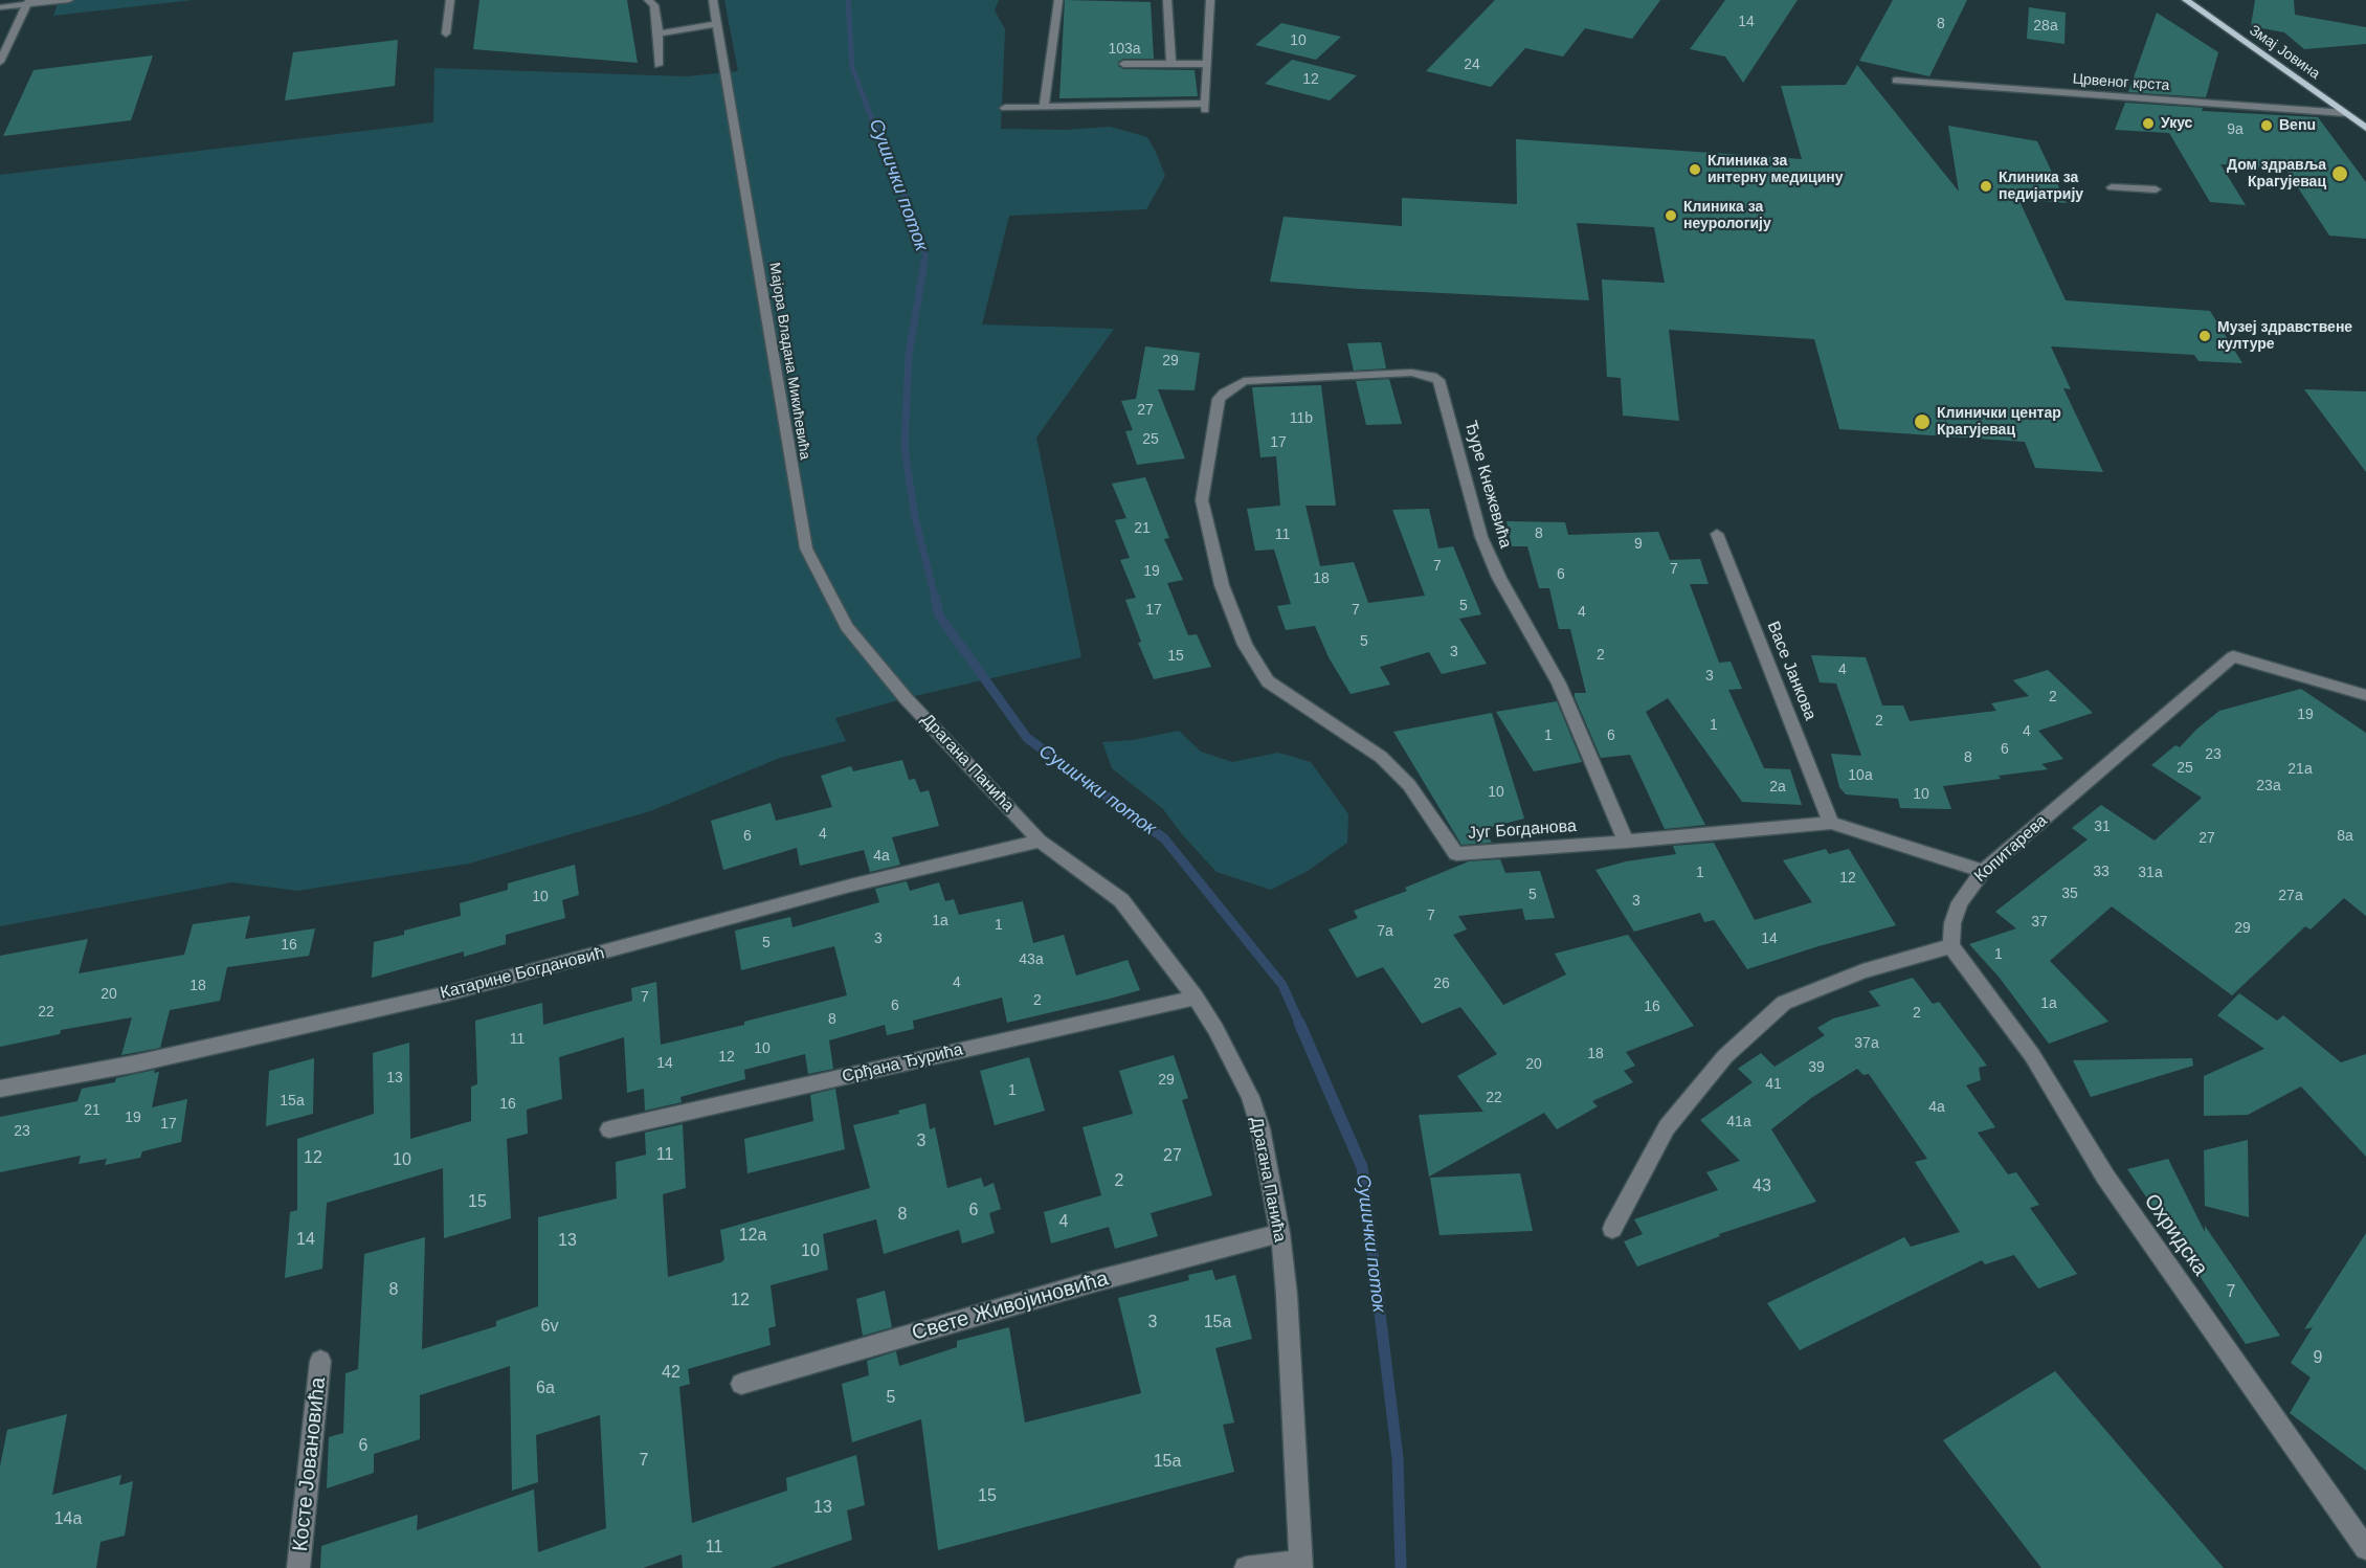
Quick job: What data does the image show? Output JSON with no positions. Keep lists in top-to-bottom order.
{
  "streets": {
    "main road": ["Змај Јовина"],
    "street": [
      "Црвеног крста",
      "Мајора Владана Микићевића",
      "Ђуре Кнежевића",
      "Васе Јанкова",
      "Драгана Панића",
      "Југ Богданова",
      "Копитарева",
      "Катарине Богдановић",
      "Срђана Ђурића",
      "Охридска",
      "Свете Живојиновића",
      "Косте Јовановића"
    ]
  },
  "crossings": [
    ["Змај Јовина", "Црвеног крста"],
    ["Мајора Владана Микићевића", "Драгана Панића"],
    ["Ђуре Кнежевића", "Југ Богданова"],
    ["Васе Јанкова", "Југ Богданова"],
    ["Драгана Панића", "Катарине Богдановић"],
    ["Драгана Панића", "Срђана Ђурића"],
    ["Драгана Панића", "Свете Живојиновића"],
    ["Југ Богданова", "Копитарева"],
    ["Копитарева", "Охридска"]
  ],
  "water": ["Сушички поток"],
  "places": [
    "Укус",
    "Benu",
    "Клиника за интерну медицину",
    "Дом здравља Крагујевац",
    "Клиника за педијатрију",
    "Клиника за неурологију",
    "Музеј здравствене културе",
    "Клинички центар Крагујевац"
  ],
  "house_numbers": [
    "14",
    "8",
    "28a",
    "10",
    "103a",
    "24",
    "12",
    "9a",
    "29",
    "27",
    "11b",
    "25",
    "17",
    "21",
    "8",
    "11",
    "9",
    "7",
    "7",
    "19",
    "6",
    "18",
    "5",
    "17",
    "7",
    "4",
    "5",
    "3",
    "2",
    "15",
    "4",
    "3",
    "2",
    "19",
    "2",
    "1",
    "4",
    "1",
    "6",
    "6",
    "23",
    "8",
    "25",
    "21a",
    "10a",
    "23a",
    "2a",
    "10",
    "10",
    "31",
    "4",
    "6",
    "8a",
    "27",
    "4a",
    "33",
    "1",
    "31a",
    "12",
    "35",
    "5",
    "27a",
    "10",
    "3",
    "7",
    "1a",
    "37",
    "1",
    "29",
    "7a",
    "3",
    "14",
    "5",
    "16",
    "1",
    "43a",
    "4",
    "26",
    "18",
    "20",
    "7",
    "2",
    "1a",
    "6",
    "16",
    "22",
    "2",
    "8",
    "11",
    "37a",
    "10",
    "18",
    "12",
    "14",
    "20",
    "39",
    "13",
    "29",
    "41",
    "1",
    "22",
    "15a",
    "16",
    "4a",
    "21",
    "19",
    "41a",
    "17",
    "23",
    "3",
    "11",
    "27",
    "12",
    "10",
    "2",
    "43",
    "15",
    "6",
    "8",
    "4",
    "12a",
    "14",
    "13",
    "10",
    "8",
    "7",
    "12",
    "3",
    "15a",
    "6v",
    "9",
    "42",
    "6a",
    "5",
    "6",
    "7",
    "15a",
    "15",
    "13",
    "14a",
    "11"
  ]
}
